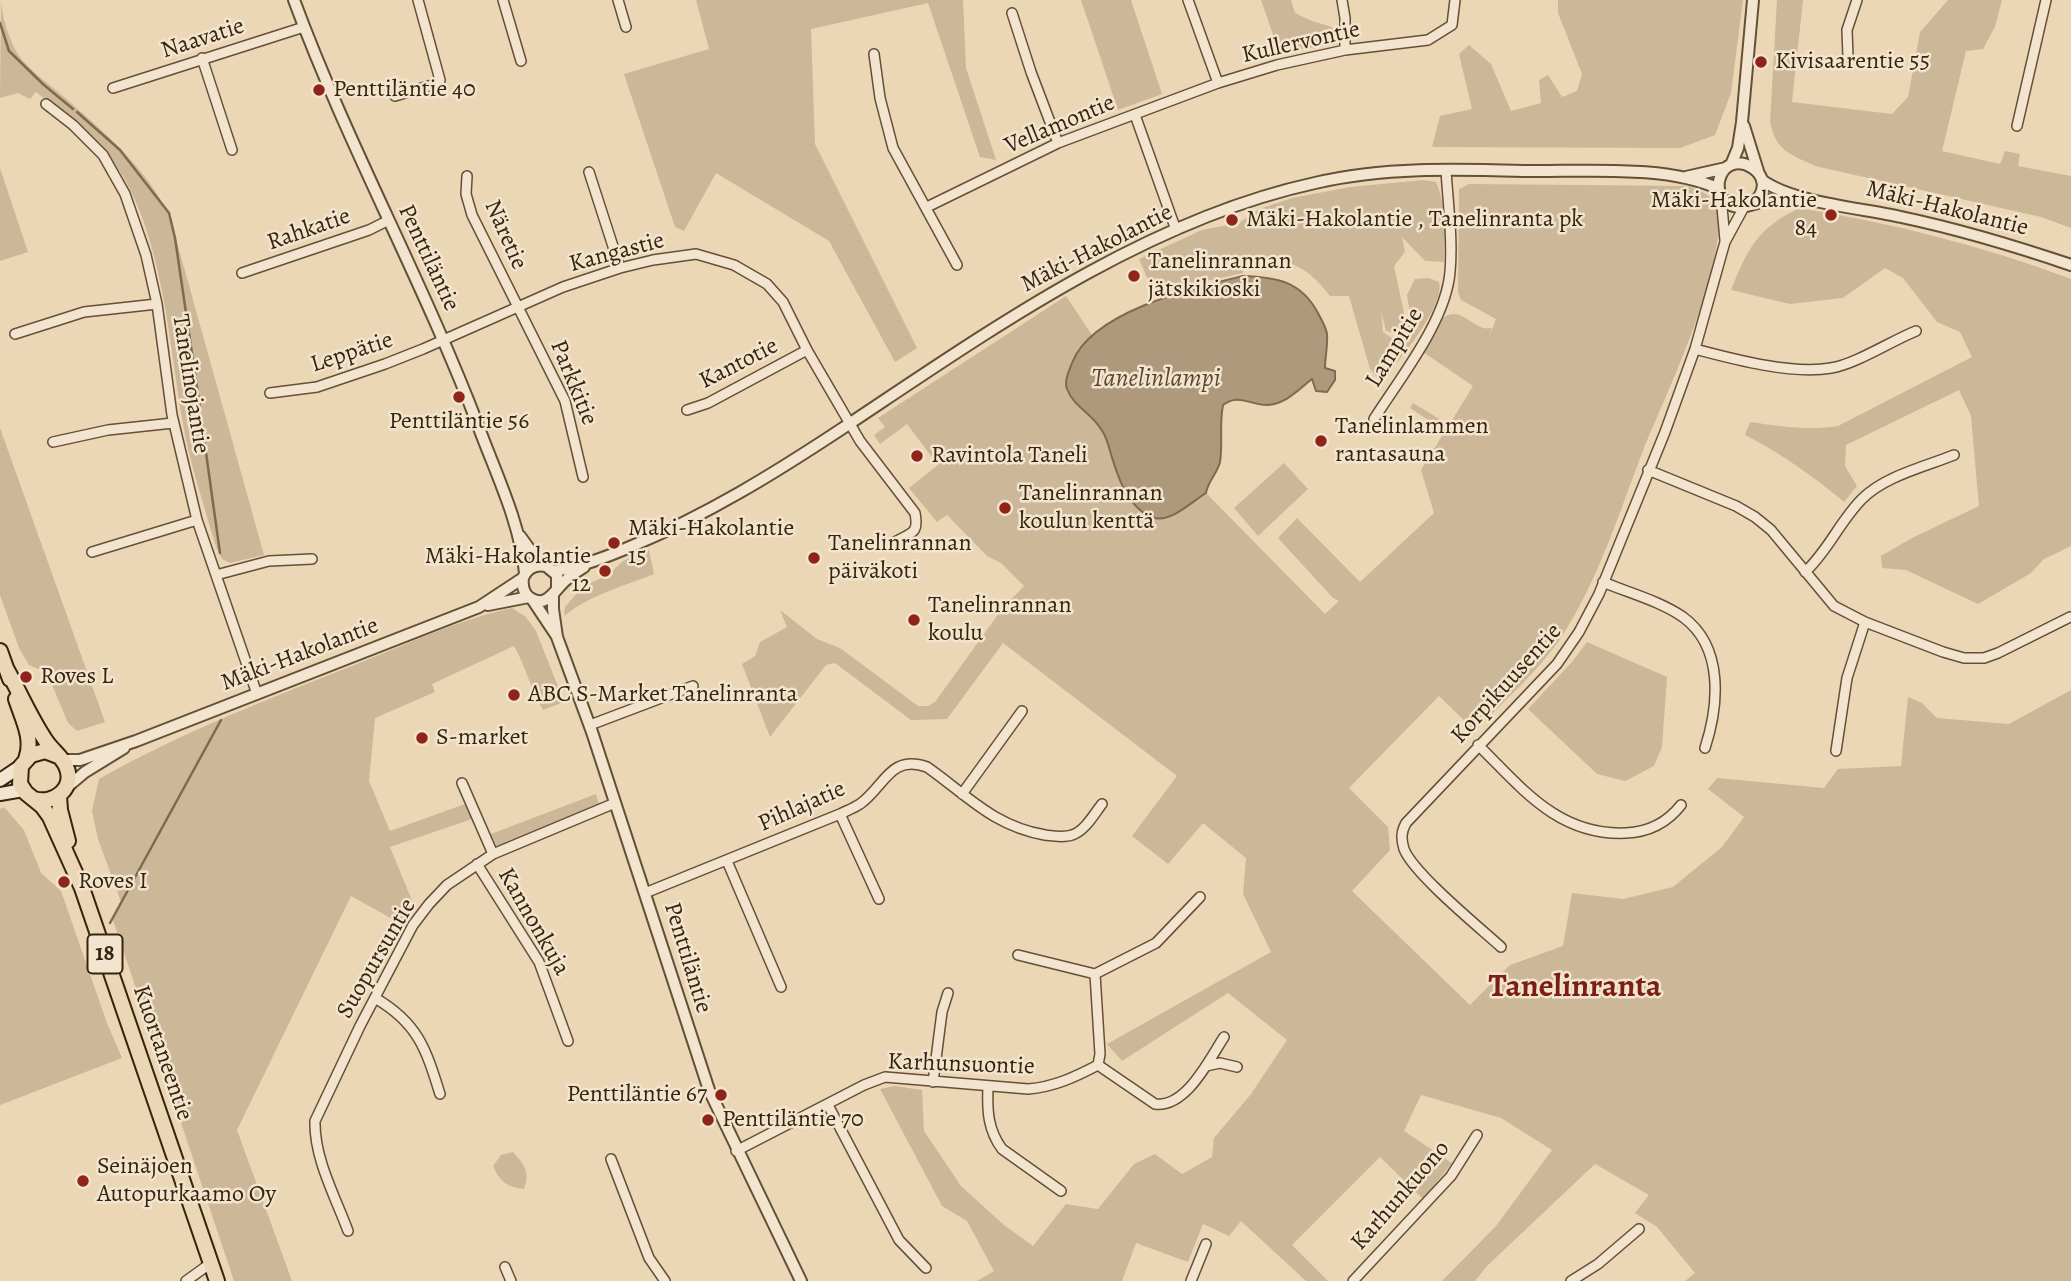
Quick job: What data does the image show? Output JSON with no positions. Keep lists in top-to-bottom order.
{
  "streets": {
    "highway": ["18", "Kuortaneentie"],
    "street": [
      "Naavatie",
      "Kullervontie",
      "Vellamontie",
      "Mäki-Hakolantie",
      "Rahkatie",
      "Näretie",
      "Kangastie",
      "Penttiläntie",
      "Lampitie",
      "Leppätie",
      "Kantotie",
      "Parkkitie",
      "Tanelinojantie",
      "Korpikuusentie",
      "Pihlajatie",
      "Kannonkuja",
      "Suopursuntie",
      "Karhunsuontie",
      "Karhunkuono"
    ]
  },
  "crossings": [
    ["Naavatie", "Penttiläntie"],
    ["Kullervontie", "Vellamontie"],
    ["Vellamontie", "Mäki-Hakolantie"],
    ["Mäki-Hakolantie", "Kangastie"],
    ["Mäki-Hakolantie", "Penttiläntie"],
    ["Mäki-Hakolantie", "Lampitie"],
    ["Mäki-Hakolantie", "Tanelinojantie"],
    ["Mäki-Hakolantie", "Korpikuusentie"],
    ["Mäki-Hakolantie", "18"],
    ["Mäki-Hakolantie", "Kuortaneentie"],
    ["Rahkatie", "Penttiläntie"],
    ["Näretie", "Kangastie"],
    ["Näretie", "Parkkitie"],
    ["Kangastie", "Penttiläntie"],
    ["Kangastie", "Leppätie"],
    ["Kangastie", "Kantotie"],
    ["Kangastie", "Parkkitie"],
    ["Penttiläntie", "Leppätie"],
    ["Penttiläntie", "Pihlajatie"],
    ["Penttiläntie", "Suopursuntie"],
    ["Penttiläntie", "Karhunsuontie"],
    ["Kannonkuja", "Suopursuntie"],
    ["18", "Kuortaneentie"]
  ],
  "districts": ["Tanelinranta"],
  "water": ["Tanelinlampi"],
  "places": [
    "Kivisaarentie 55",
    "Penttiläntie 40",
    "Mäki-Hakolantie 84",
    "Mäki-Hakolantie , Tanelinranta pk",
    "Tanelinrannan jätskikioski",
    "Penttiläntie 56",
    "Tanelinlammen rantasauna",
    "Ravintola Taneli",
    "Tanelinrannan koulun kenttä",
    "Mäki-Hakolantie 15",
    "Tanelinrannan päiväkoti",
    "Mäki-Hakolantie 12",
    "Tanelinrannan koulu",
    "Roves L",
    "ABC S-Market Tanelinranta",
    "S-market",
    "Roves I",
    "Penttiläntie 67",
    "Penttiläntie 70",
    "Seinäjoen Autopurkaamo Oy"
  ]
}
